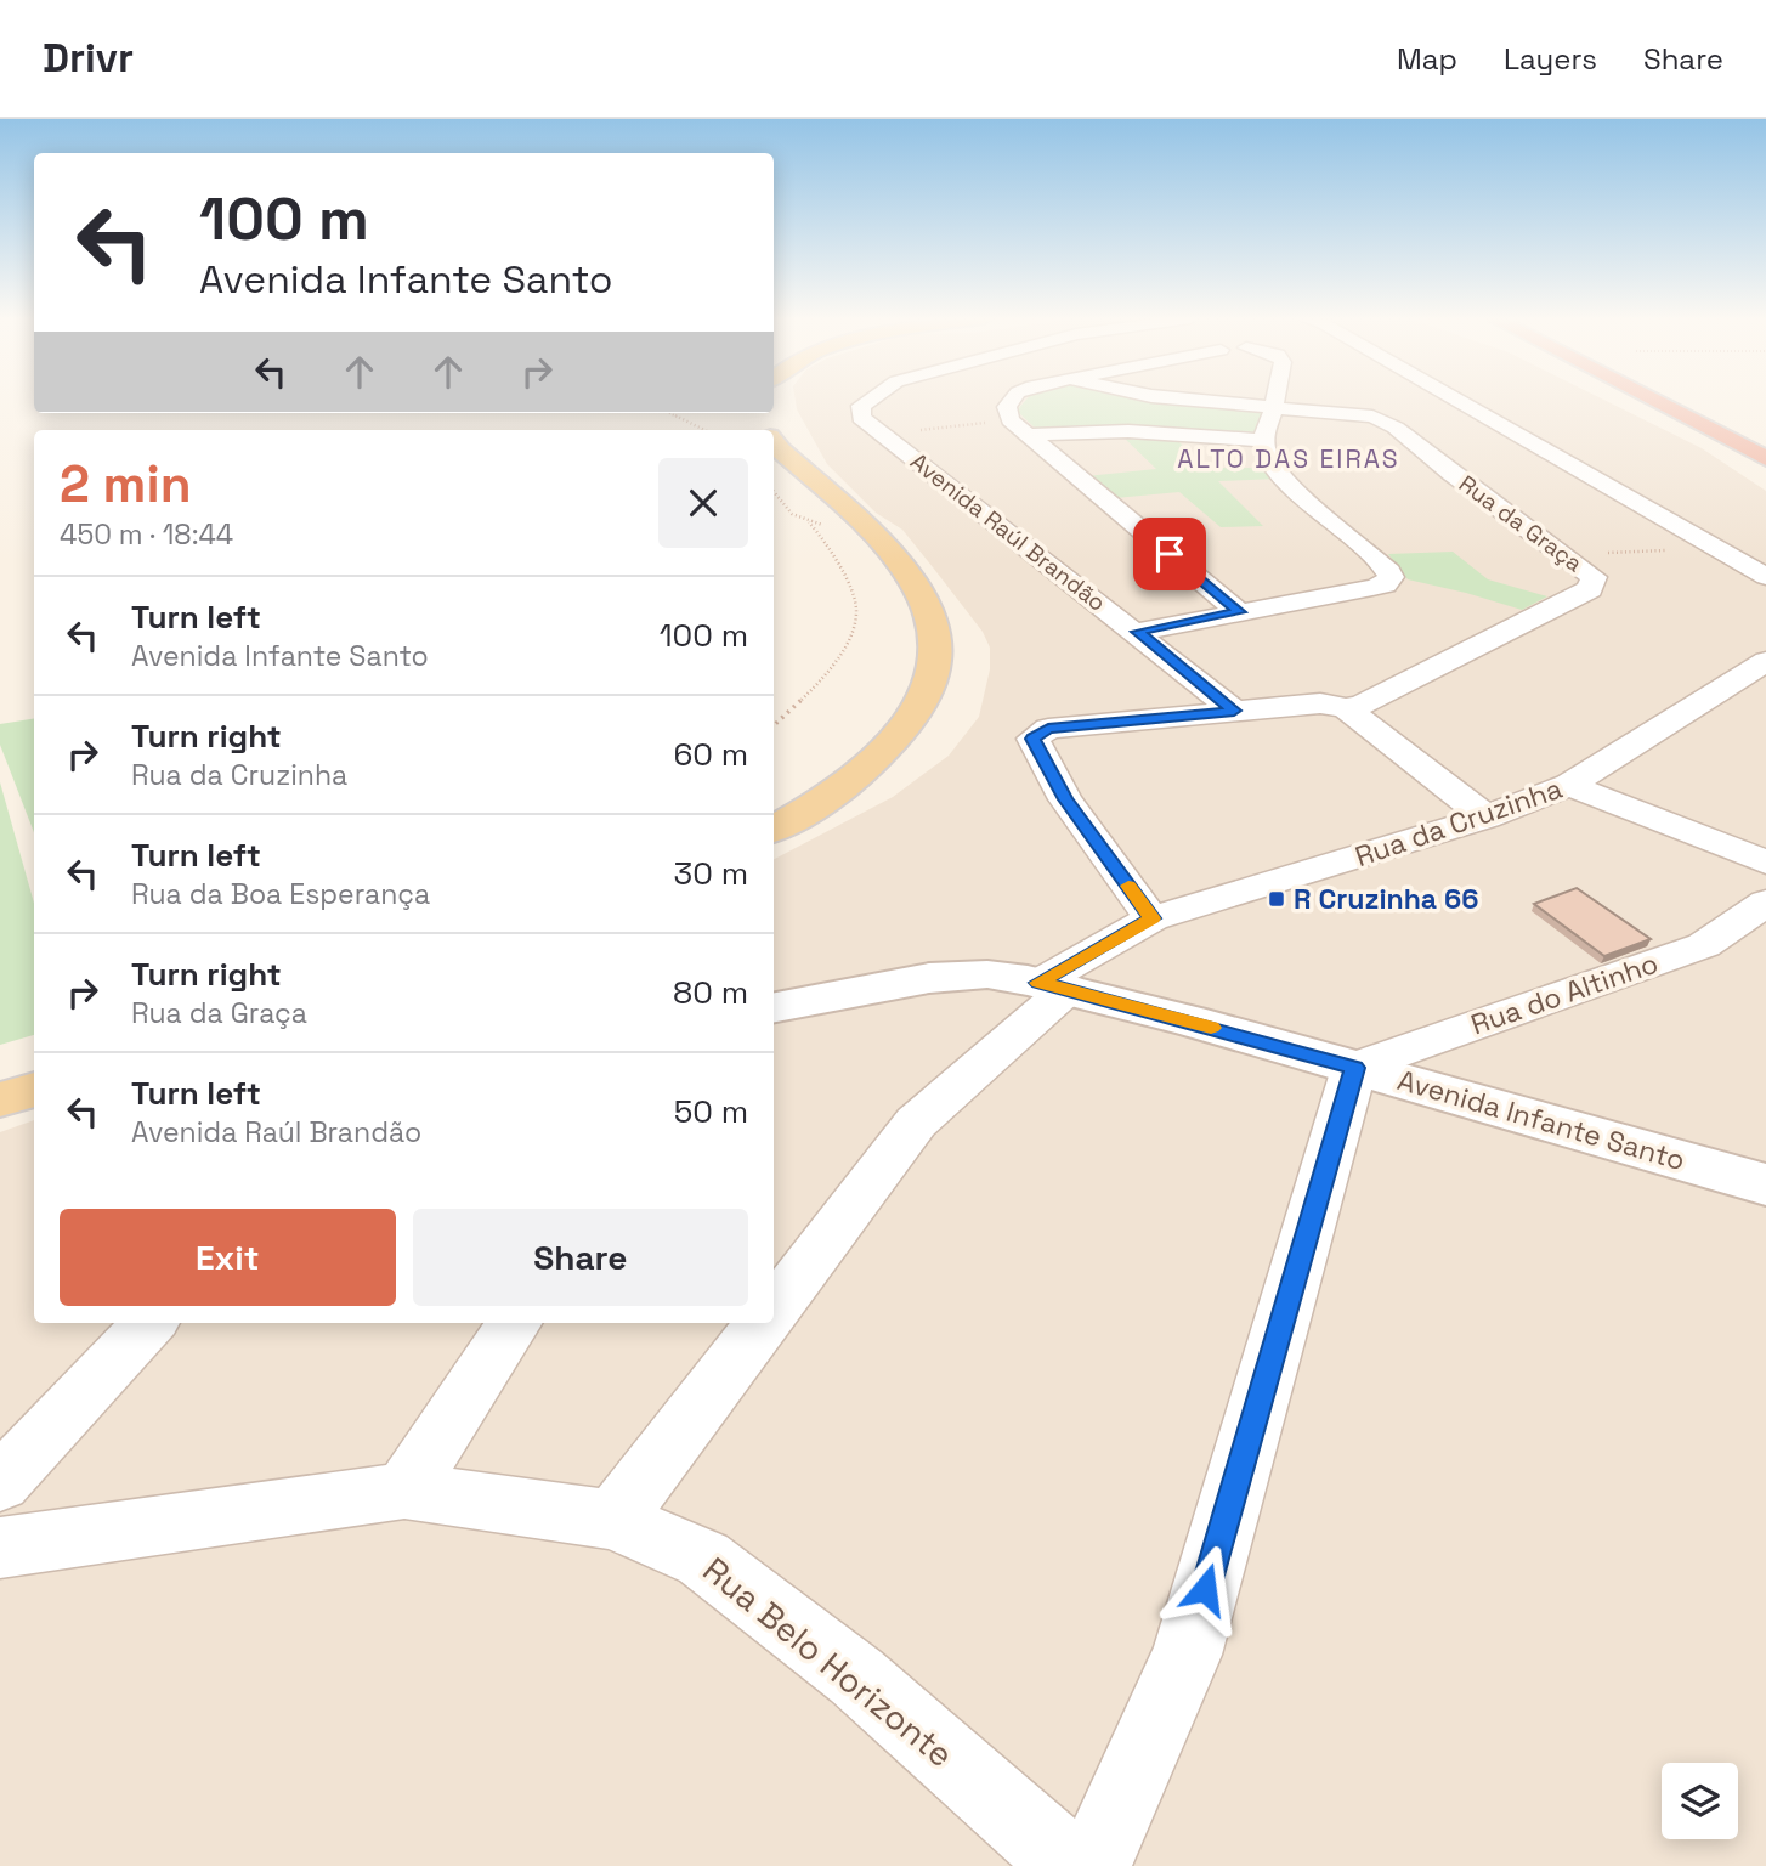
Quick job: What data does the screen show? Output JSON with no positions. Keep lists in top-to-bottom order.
{
  "streets": {
    "street": [
      "Rua da Graça",
      "Avenida Raúl Brandão",
      "Rua da Cruzinha",
      "Rua do Altinho",
      "Avenida Infante Santo",
      "Rua Belo Horizonte"
    ]
  },
  "crossings": [
    ["Rua da Graça", "Avenida Raúl Brandão"],
    ["Rua da Graça", "Rua da Cruzinha"],
    ["Rua da Cruzinha", "Avenida Infante Santo"],
    ["Rua da Cruzinha", "Rua Belo Horizonte"],
    ["Rua do Altinho", "Avenida Infante Santo"]
  ],
  "districts": ["ALTO DAS EIRAS"],
  "places": {
    "transit": ["R Cruzinha 66"]
  },
  "page": {
    "header": "Drivr",
    "nav": ["Map", "Layers", "Share"],
    "turn": ["100 m", "Avenida Infante Santo"],
    "heading": ["2 min", "450 m · 18:44"],
    "list": [
      {
        "name": "Turn left",
        "note": "Avenida Infante Santo",
        "value": "100 m"
      },
      {
        "name": "Turn right",
        "note": "Rua da Cruzinha",
        "value": "60 m"
      },
      {
        "name": "Turn left",
        "note": "Rua da Boa Esperança",
        "value": "30 m"
      },
      {
        "name": "Turn right",
        "note": "Rua da Graça",
        "value": "80 m"
      },
      {
        "name": "Turn left",
        "note": "Avenida Raúl Brandão",
        "value": "50 m"
      }
    ],
    "buttons": ["Exit", "Share"]
  }
}
